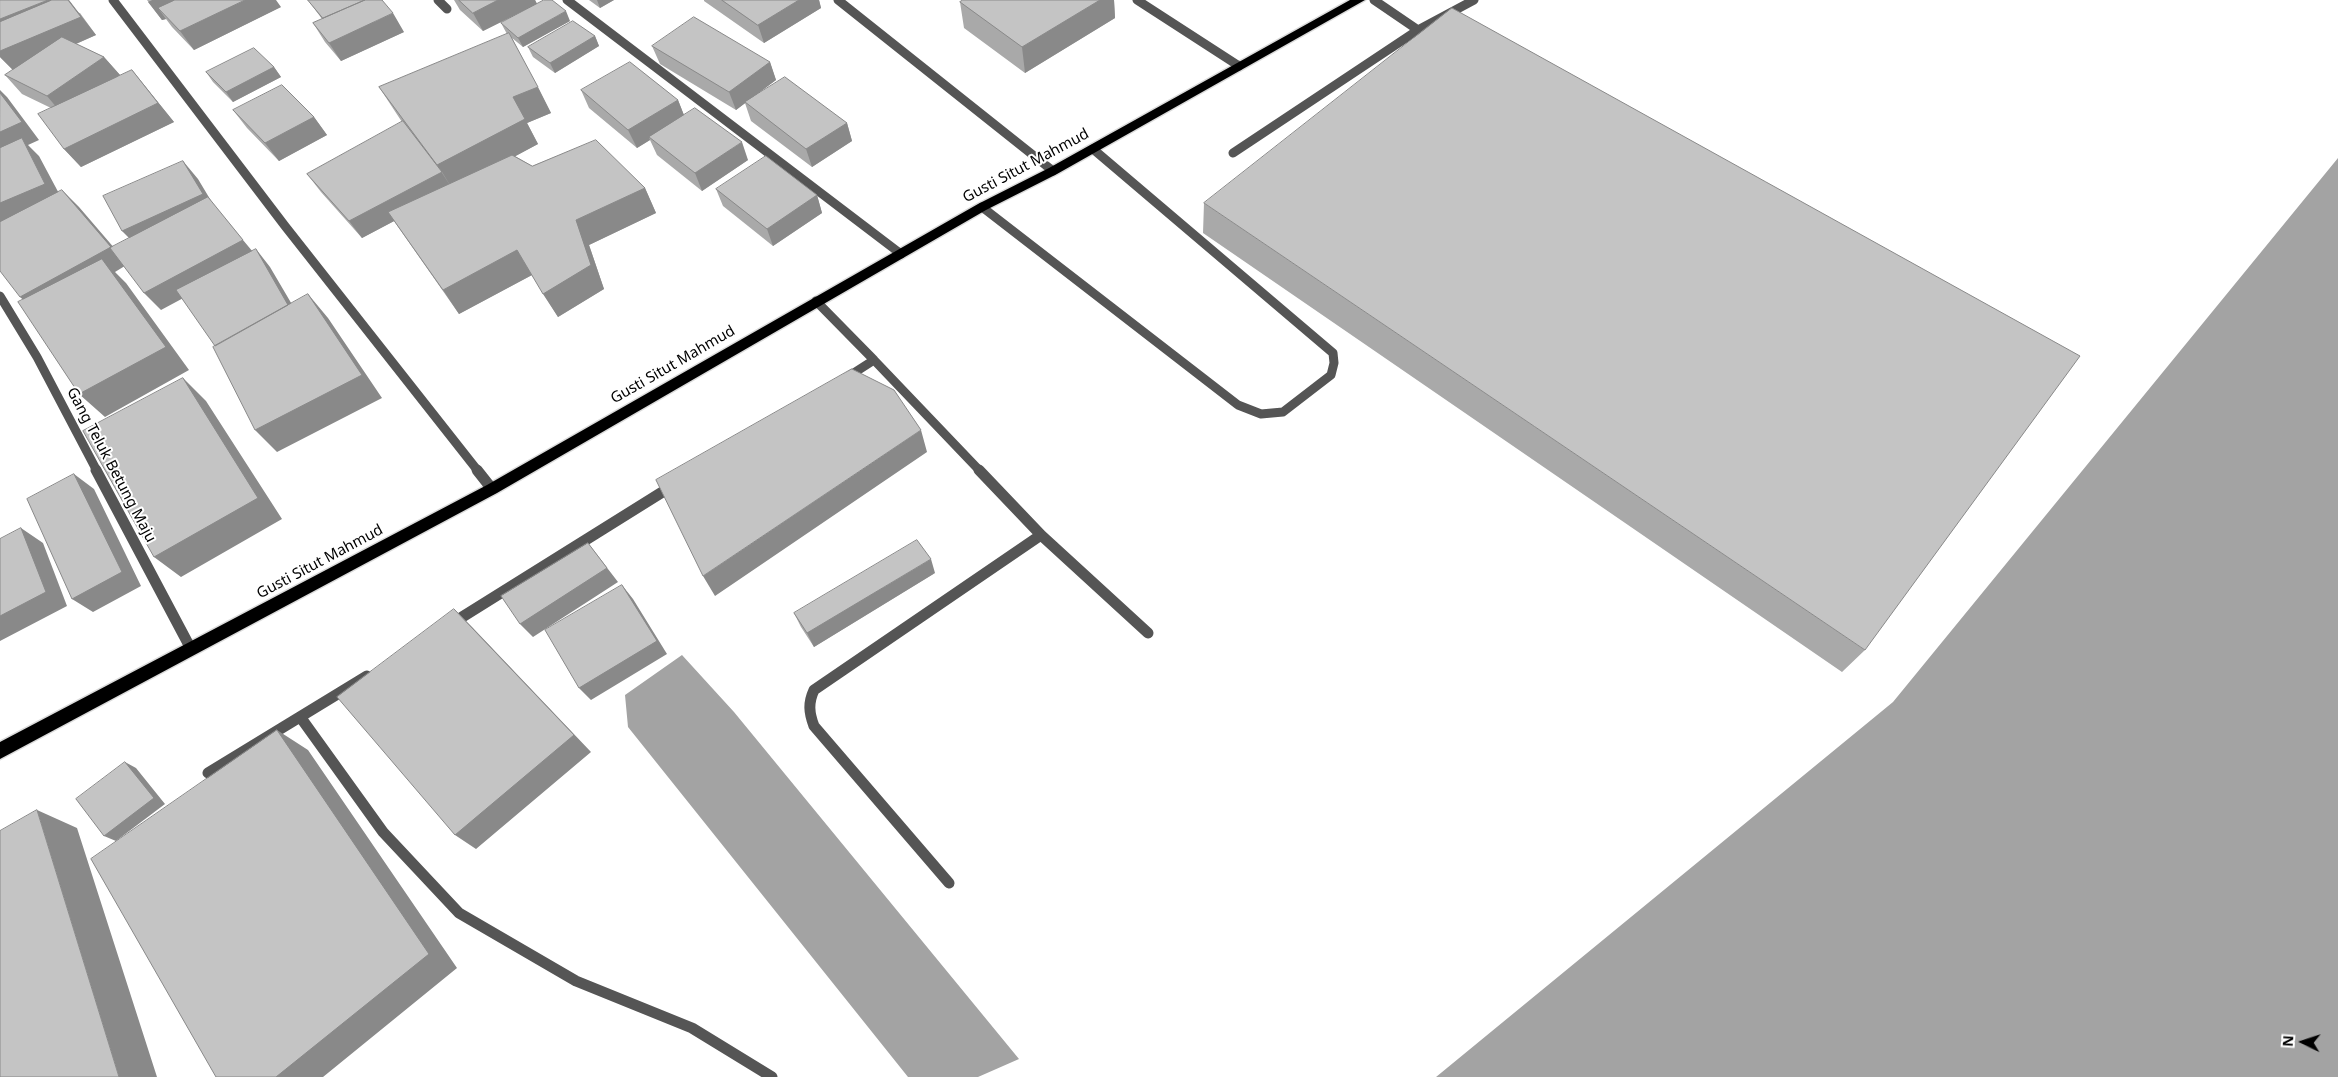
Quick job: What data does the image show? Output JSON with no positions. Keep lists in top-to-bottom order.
{
  "streets": {
    "highway": ["Gusti Situt Mahmud"],
    "street": ["Gang Teluk Betung Maju"]
  },
  "crossings": [
    ["Gusti Situt Mahmud", "Gang Teluk Betung Maju"]
  ],
  "north": "left"
}
